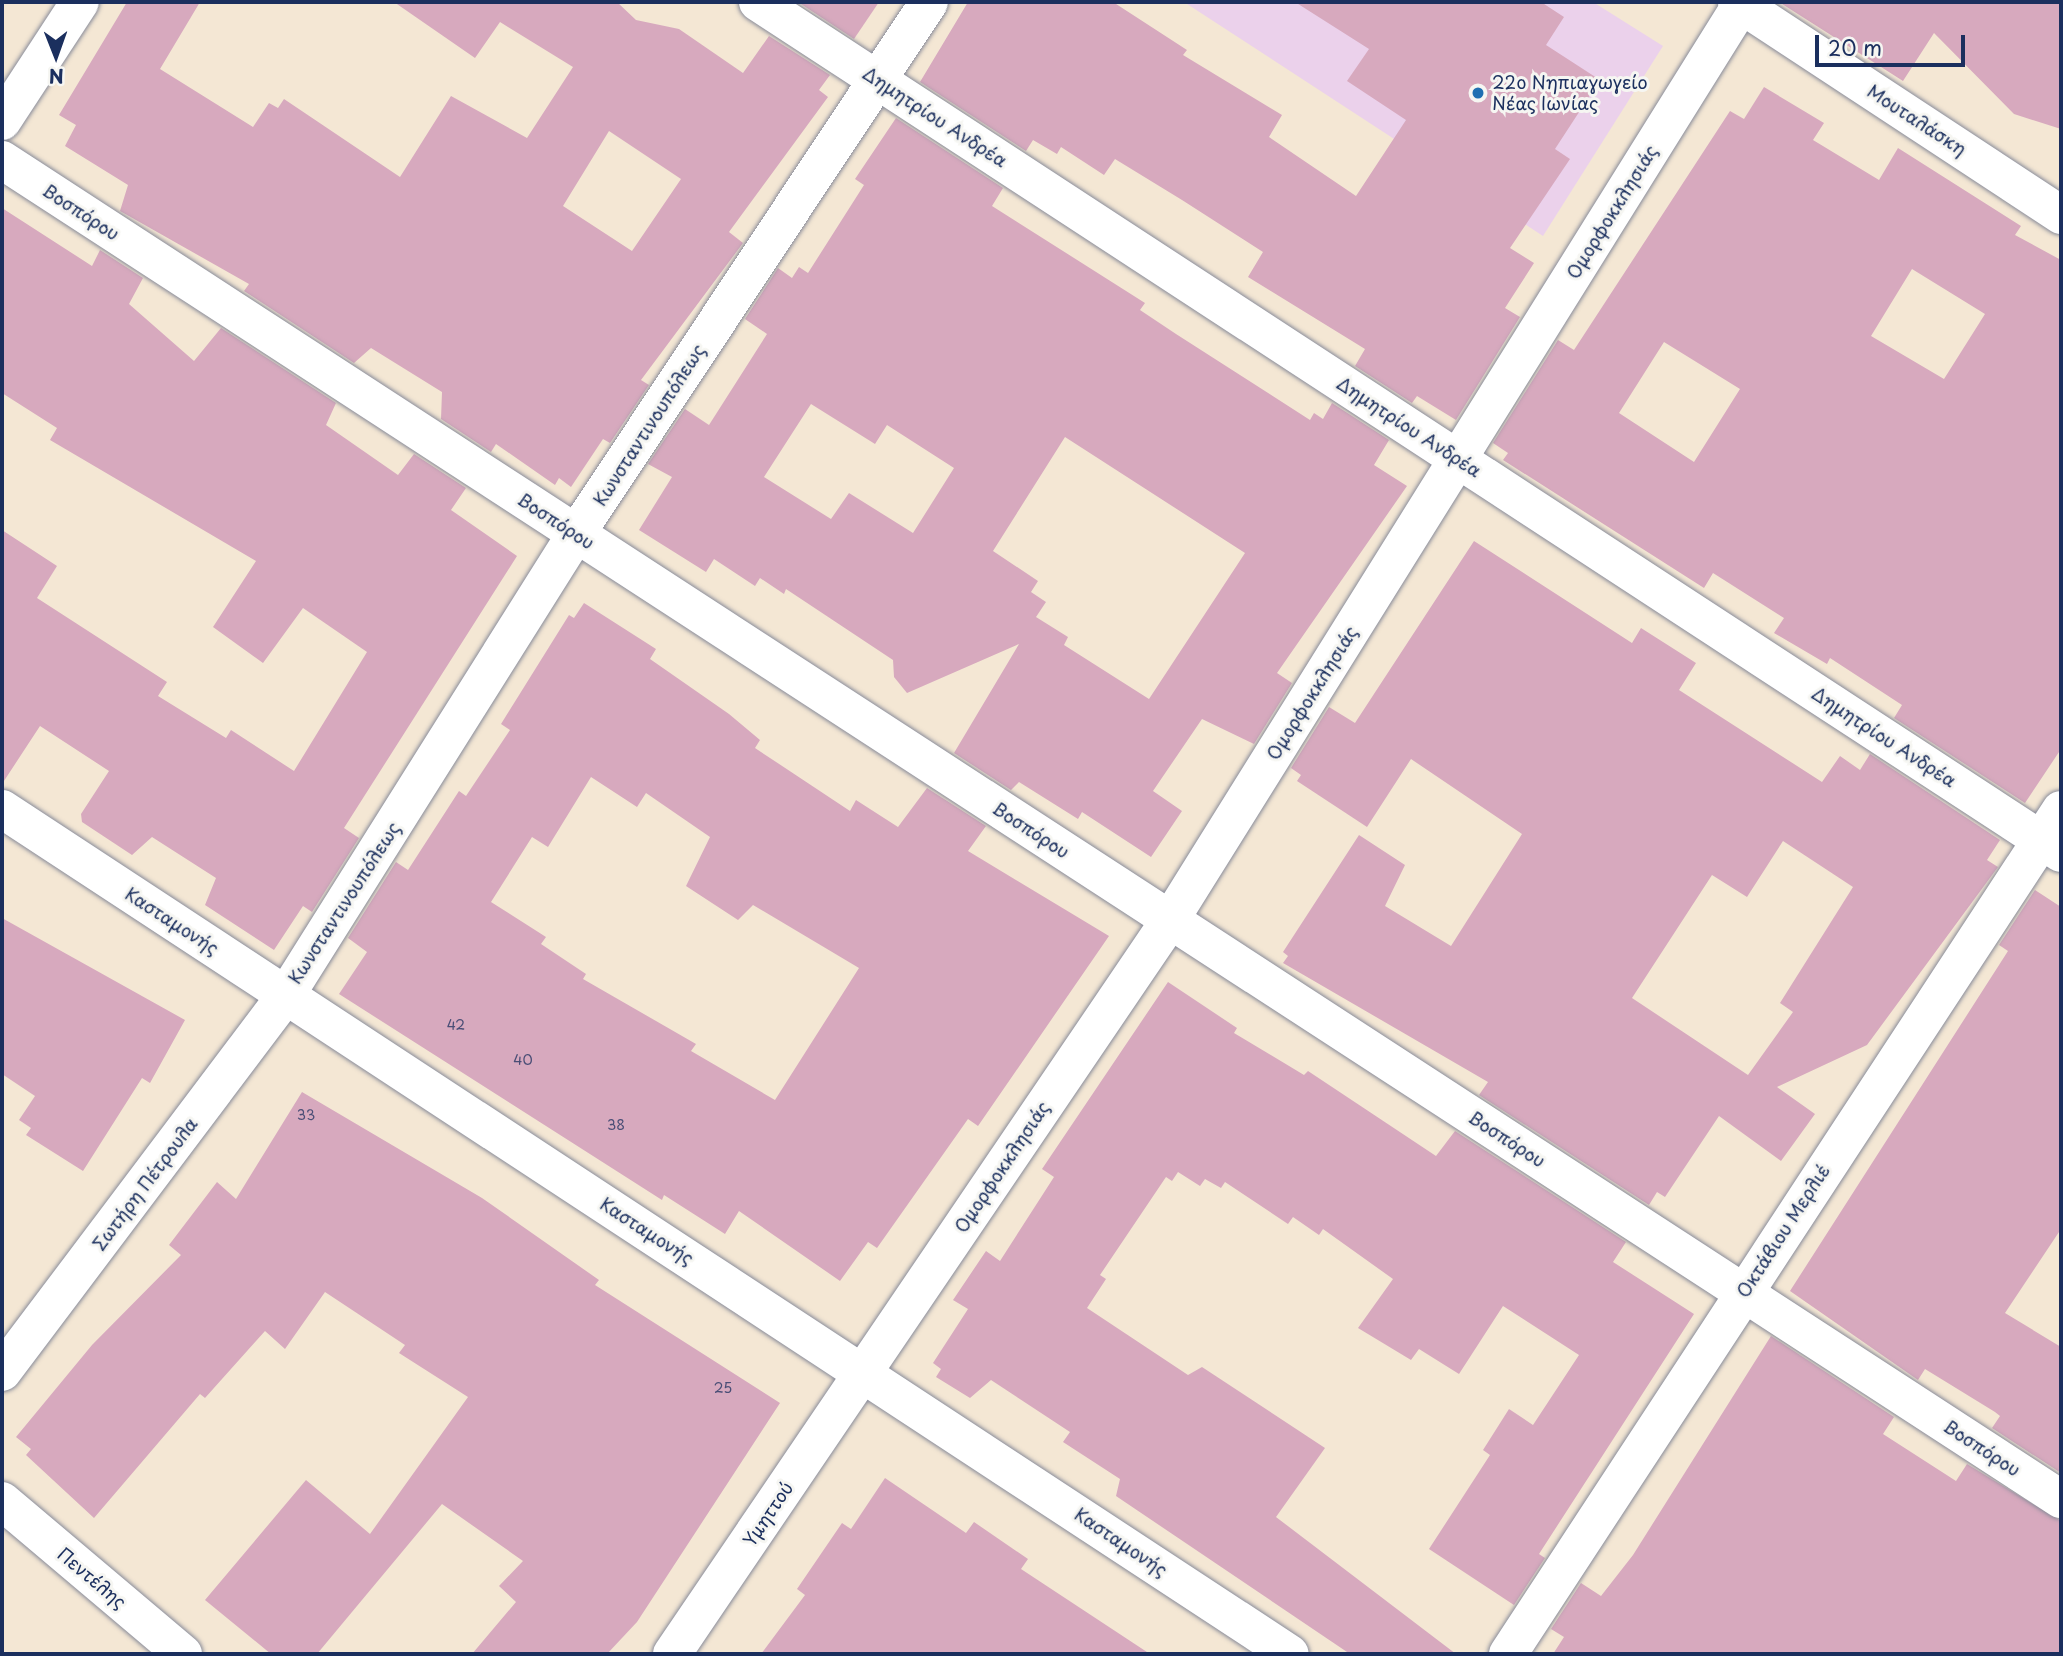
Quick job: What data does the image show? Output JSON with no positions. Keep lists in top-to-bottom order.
{
  "streets": {
    "street": [
      "Δημητρίου Ανδρέα",
      "Μουταλάσκη",
      "Βοσπόρου",
      "Ομορφοκκλησιάς",
      "Κωνσταντινουπόλεως",
      "Κασταμονής",
      "Σωτήρη Πέτρουλα",
      "Οκτάβιου Μερλιέ",
      "Υμηττού",
      "Πεντέλης"
    ]
  },
  "crossings": [
    ["Δημητρίου Ανδρέα", "Ομορφοκκλησιάς"],
    ["Δημητρίου Ανδρέα", "Κωνσταντινουπόλεως"],
    ["Δημητρίου Ανδρέα", "Οκτάβιου Μερλιέ"],
    ["Μουταλάσκη", "Ομορφοκκλησιάς"],
    ["Βοσπόρου", "Ομορφοκκλησιάς"],
    ["Βοσπόρου", "Κωνσταντινουπόλεως"],
    ["Βοσπόρου", "Οκτάβιου Μερλιέ"],
    ["Ομορφοκκλησιάς", "Κασταμονής"],
    ["Ομορφοκκλησιάς", "Υμηττού"],
    ["Κωνσταντινουπόλεως", "Κασταμονής"],
    ["Κωνσταντινουπόλεως", "Σωτήρη Πέτρουλα"],
    ["Κασταμονής", "Σωτήρη Πέτρουλα"],
    ["Κασταμονής", "Υμηττού"]
  ],
  "places": ["22ο Νηπιαγωγείο Νέας Ιωνίας"],
  "house_numbers": [
    "42",
    "40",
    "33",
    "38",
    "25"
  ],
  "scale_bar": "20 m",
  "north": "bottom"
}
